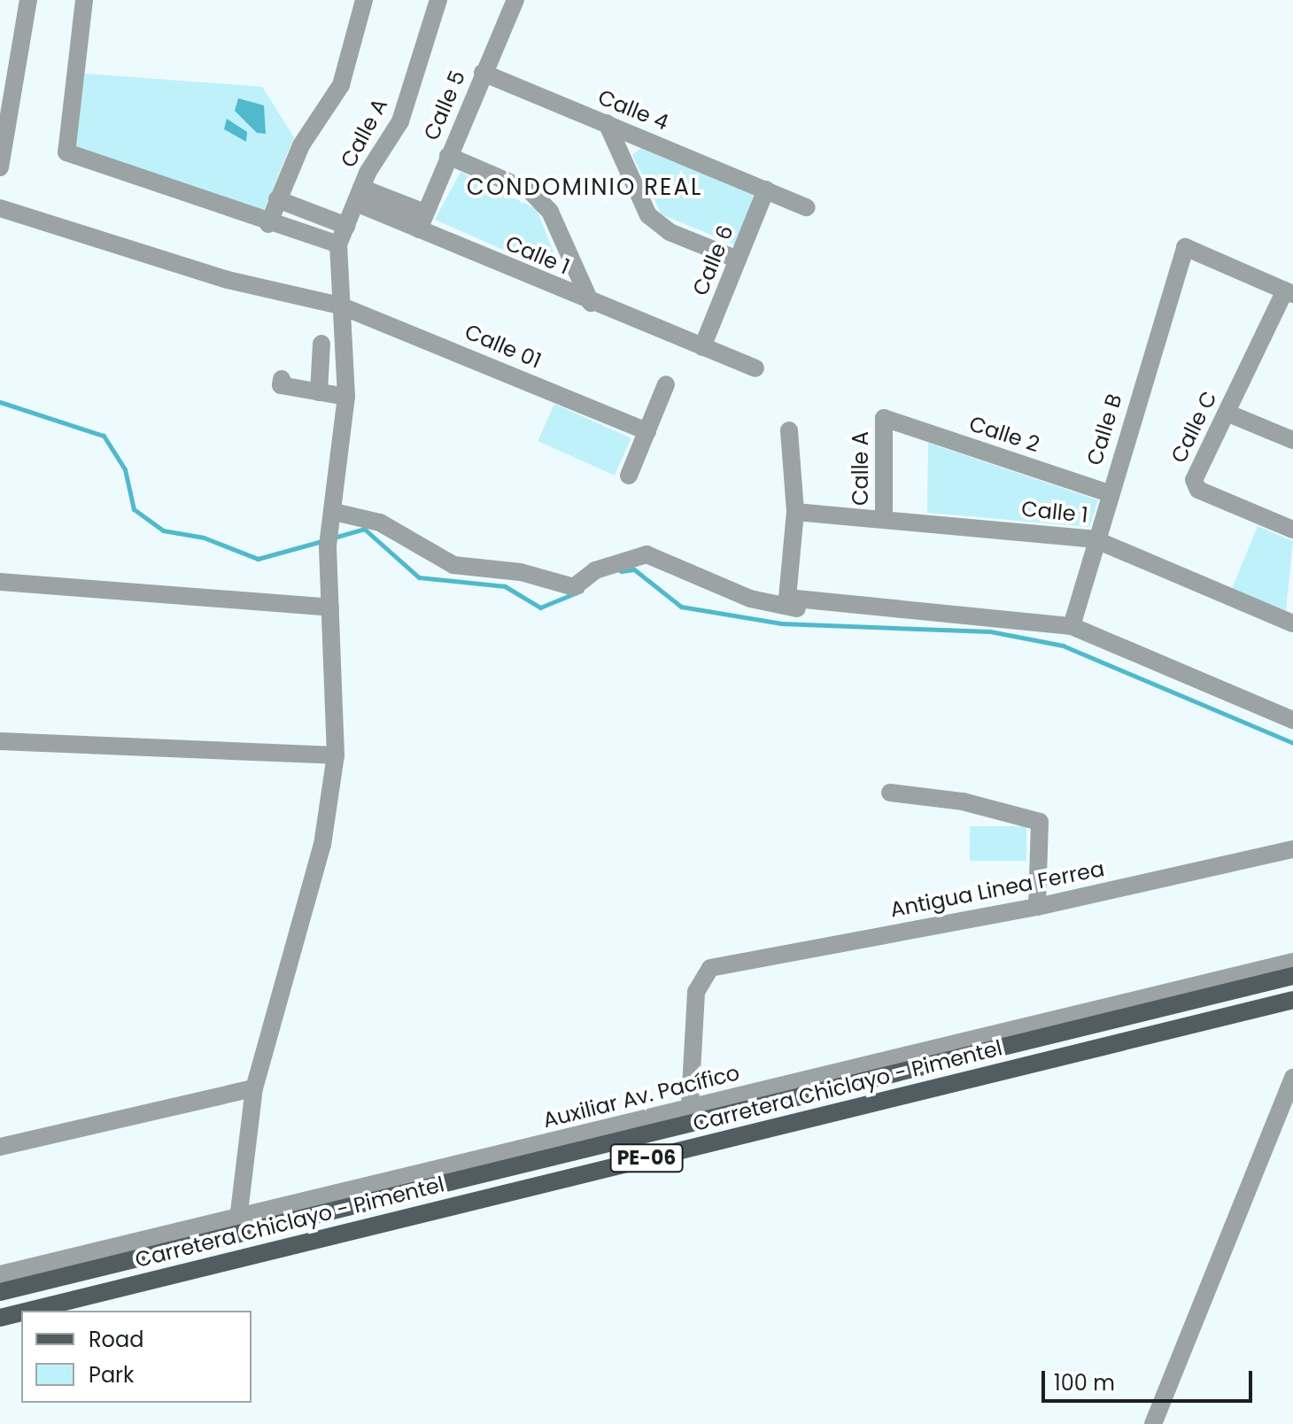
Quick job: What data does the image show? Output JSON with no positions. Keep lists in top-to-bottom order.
{
  "streets": {
    "main road": ["Carretera Chiclayo - Pimentel", "PE-06"],
    "street": [
      "Calle 5",
      "Calle 4",
      "Calle A",
      "Calle 1",
      "Calle 6",
      "Calle 01",
      "Calle C",
      "Calle B",
      "Calle 2",
      "Antigua Linea Ferrea",
      "Auxiliar Av. Pacífico"
    ]
  },
  "crossings": [
    ["Calle 5", "Calle 4"],
    ["Calle 5", "Calle 1"],
    ["Calle 4", "Calle 6"],
    ["Calle A", "Calle 1"],
    ["Calle A", "Calle 2"],
    ["Calle 1", "Calle 6"],
    ["Calle 1", "Calle B"],
    ["Calle C", "Calle B"],
    ["Calle B", "Calle 2"],
    ["Antigua Linea Ferrea", "Carretera Chiclayo - Pimentel"],
    ["Antigua Linea Ferrea", "Auxiliar Av. Pacífico"],
    ["Carretera Chiclayo - Pimentel", "Auxiliar Av. Pacífico"]
  ],
  "districts": ["CONDOMINIO REAL"],
  "legend": ["Road", "Park"],
  "scale_bar": "100 m"
}
